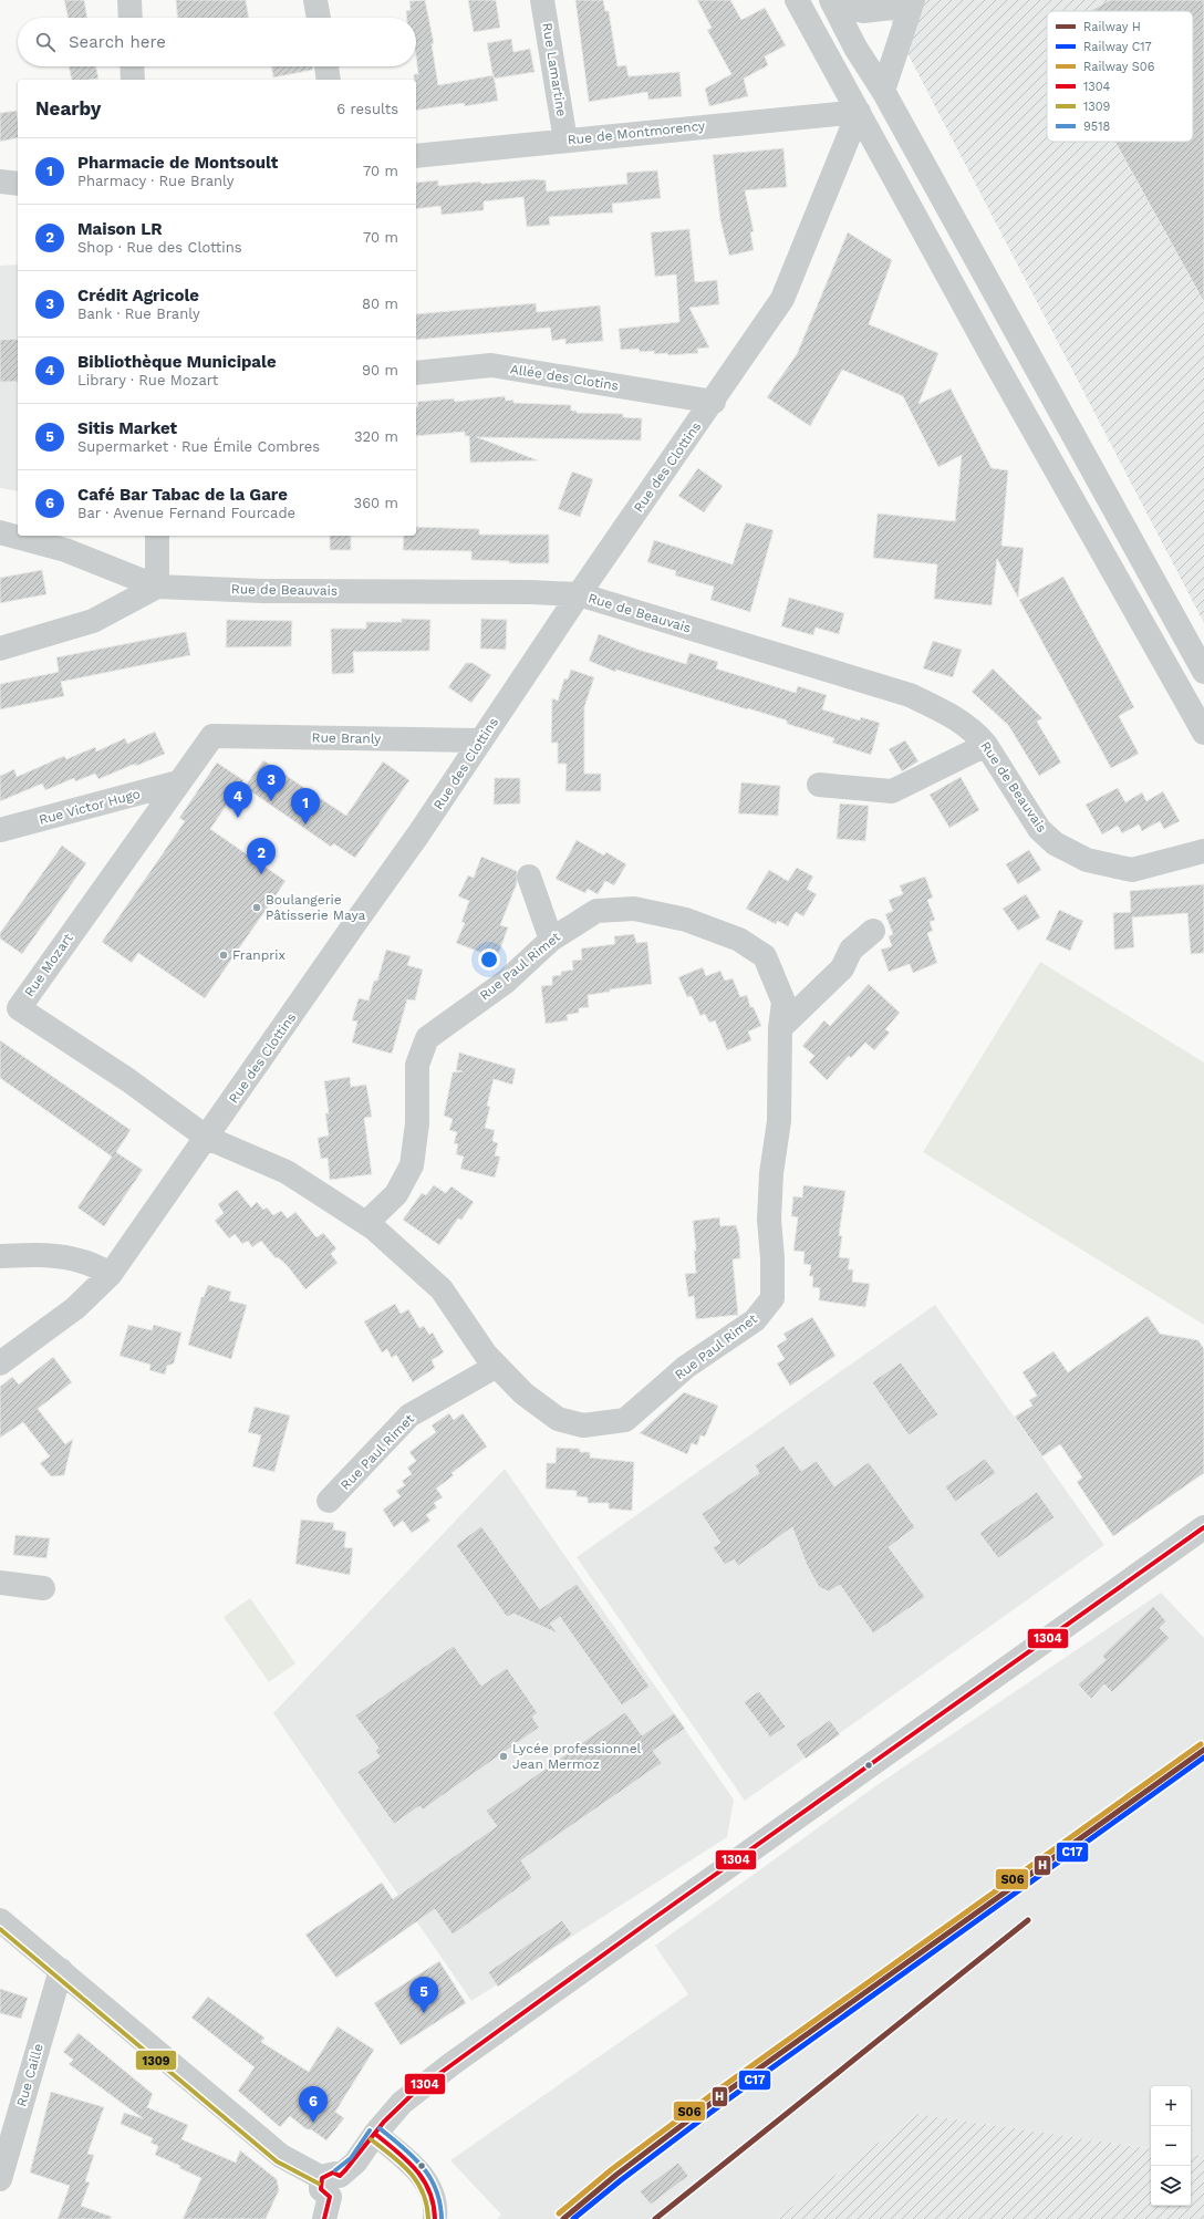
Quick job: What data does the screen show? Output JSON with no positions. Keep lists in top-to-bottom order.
{
  "streets": {
    "street": [
      "Rue Lamartine",
      "Rue de Montmorency",
      "Allée des Clotins",
      "Rue des Clottins",
      "Rue de Beauvais",
      "Rue Branly",
      "Rue Victor Hugo",
      "Rue Mozart",
      "Rue Paul Rimet",
      "Rue Caille"
    ]
  },
  "crossings": [
    ["Rue Lamartine", "Rue de Montmorency"],
    ["Rue de Montmorency", "Rue des Clottins"],
    ["Allée des Clotins", "Rue des Clottins"],
    ["Rue des Clottins", "Rue de Beauvais"],
    ["Rue des Clottins", "Rue Branly"],
    ["Rue des Clottins", "Rue Mozart"],
    ["Rue des Clottins", "Rue Paul Rimet"],
    ["Rue Branly", "Rue Mozart"],
    ["Rue Victor Hugo", "Rue Mozart"],
    ["Rue Mozart", "Rue Paul Rimet"]
  ],
  "places": ["Boulangerie Pâtisserie Maya", "Franprix", "Lycée professionnel Jean Mermoz"],
  "lines": [
    "transit line 1304",
    "rail line S06",
    "rail line H",
    "rail line C17",
    "transit line 1309",
    "transit line 9518"
  ],
  "legend": [
    "Railway H",
    "Railway C17",
    "Railway S06",
    "1304",
    "1309",
    "9518"
  ],
  "page": {
    "search": "Search here",
    "heading": ["Nearby", "6 results"],
    "list": [
      {
        "mark": "1",
        "name": "Pharmacie de Montsoult",
        "note": "Pharmacy · Rue Branly",
        "value": "70 m"
      },
      {
        "mark": "2",
        "name": "Maison LR",
        "note": "Shop · Rue des Clottins",
        "value": "70 m"
      },
      {
        "mark": "3",
        "name": "Crédit Agricole",
        "note": "Bank · Rue Branly",
        "value": "80 m"
      },
      {
        "mark": "4",
        "name": "Bibliothèque Municipale",
        "note": "Library · Rue Mozart",
        "value": "90 m"
      },
      {
        "mark": "5",
        "name": "Sitis Market",
        "note": "Supermarket · Rue Émile Combres",
        "value": "320 m"
      },
      {
        "mark": "6",
        "name": "Café Bar Tabac de la Gare",
        "note": "Bar · Avenue Fernand Fourcade",
        "value": "360 m"
      }
    ],
    "pins": [
      "3",
      "4",
      "1",
      "2",
      "5",
      "6"
    ],
    "map_buttons": ["+", "−"]
  }
}
